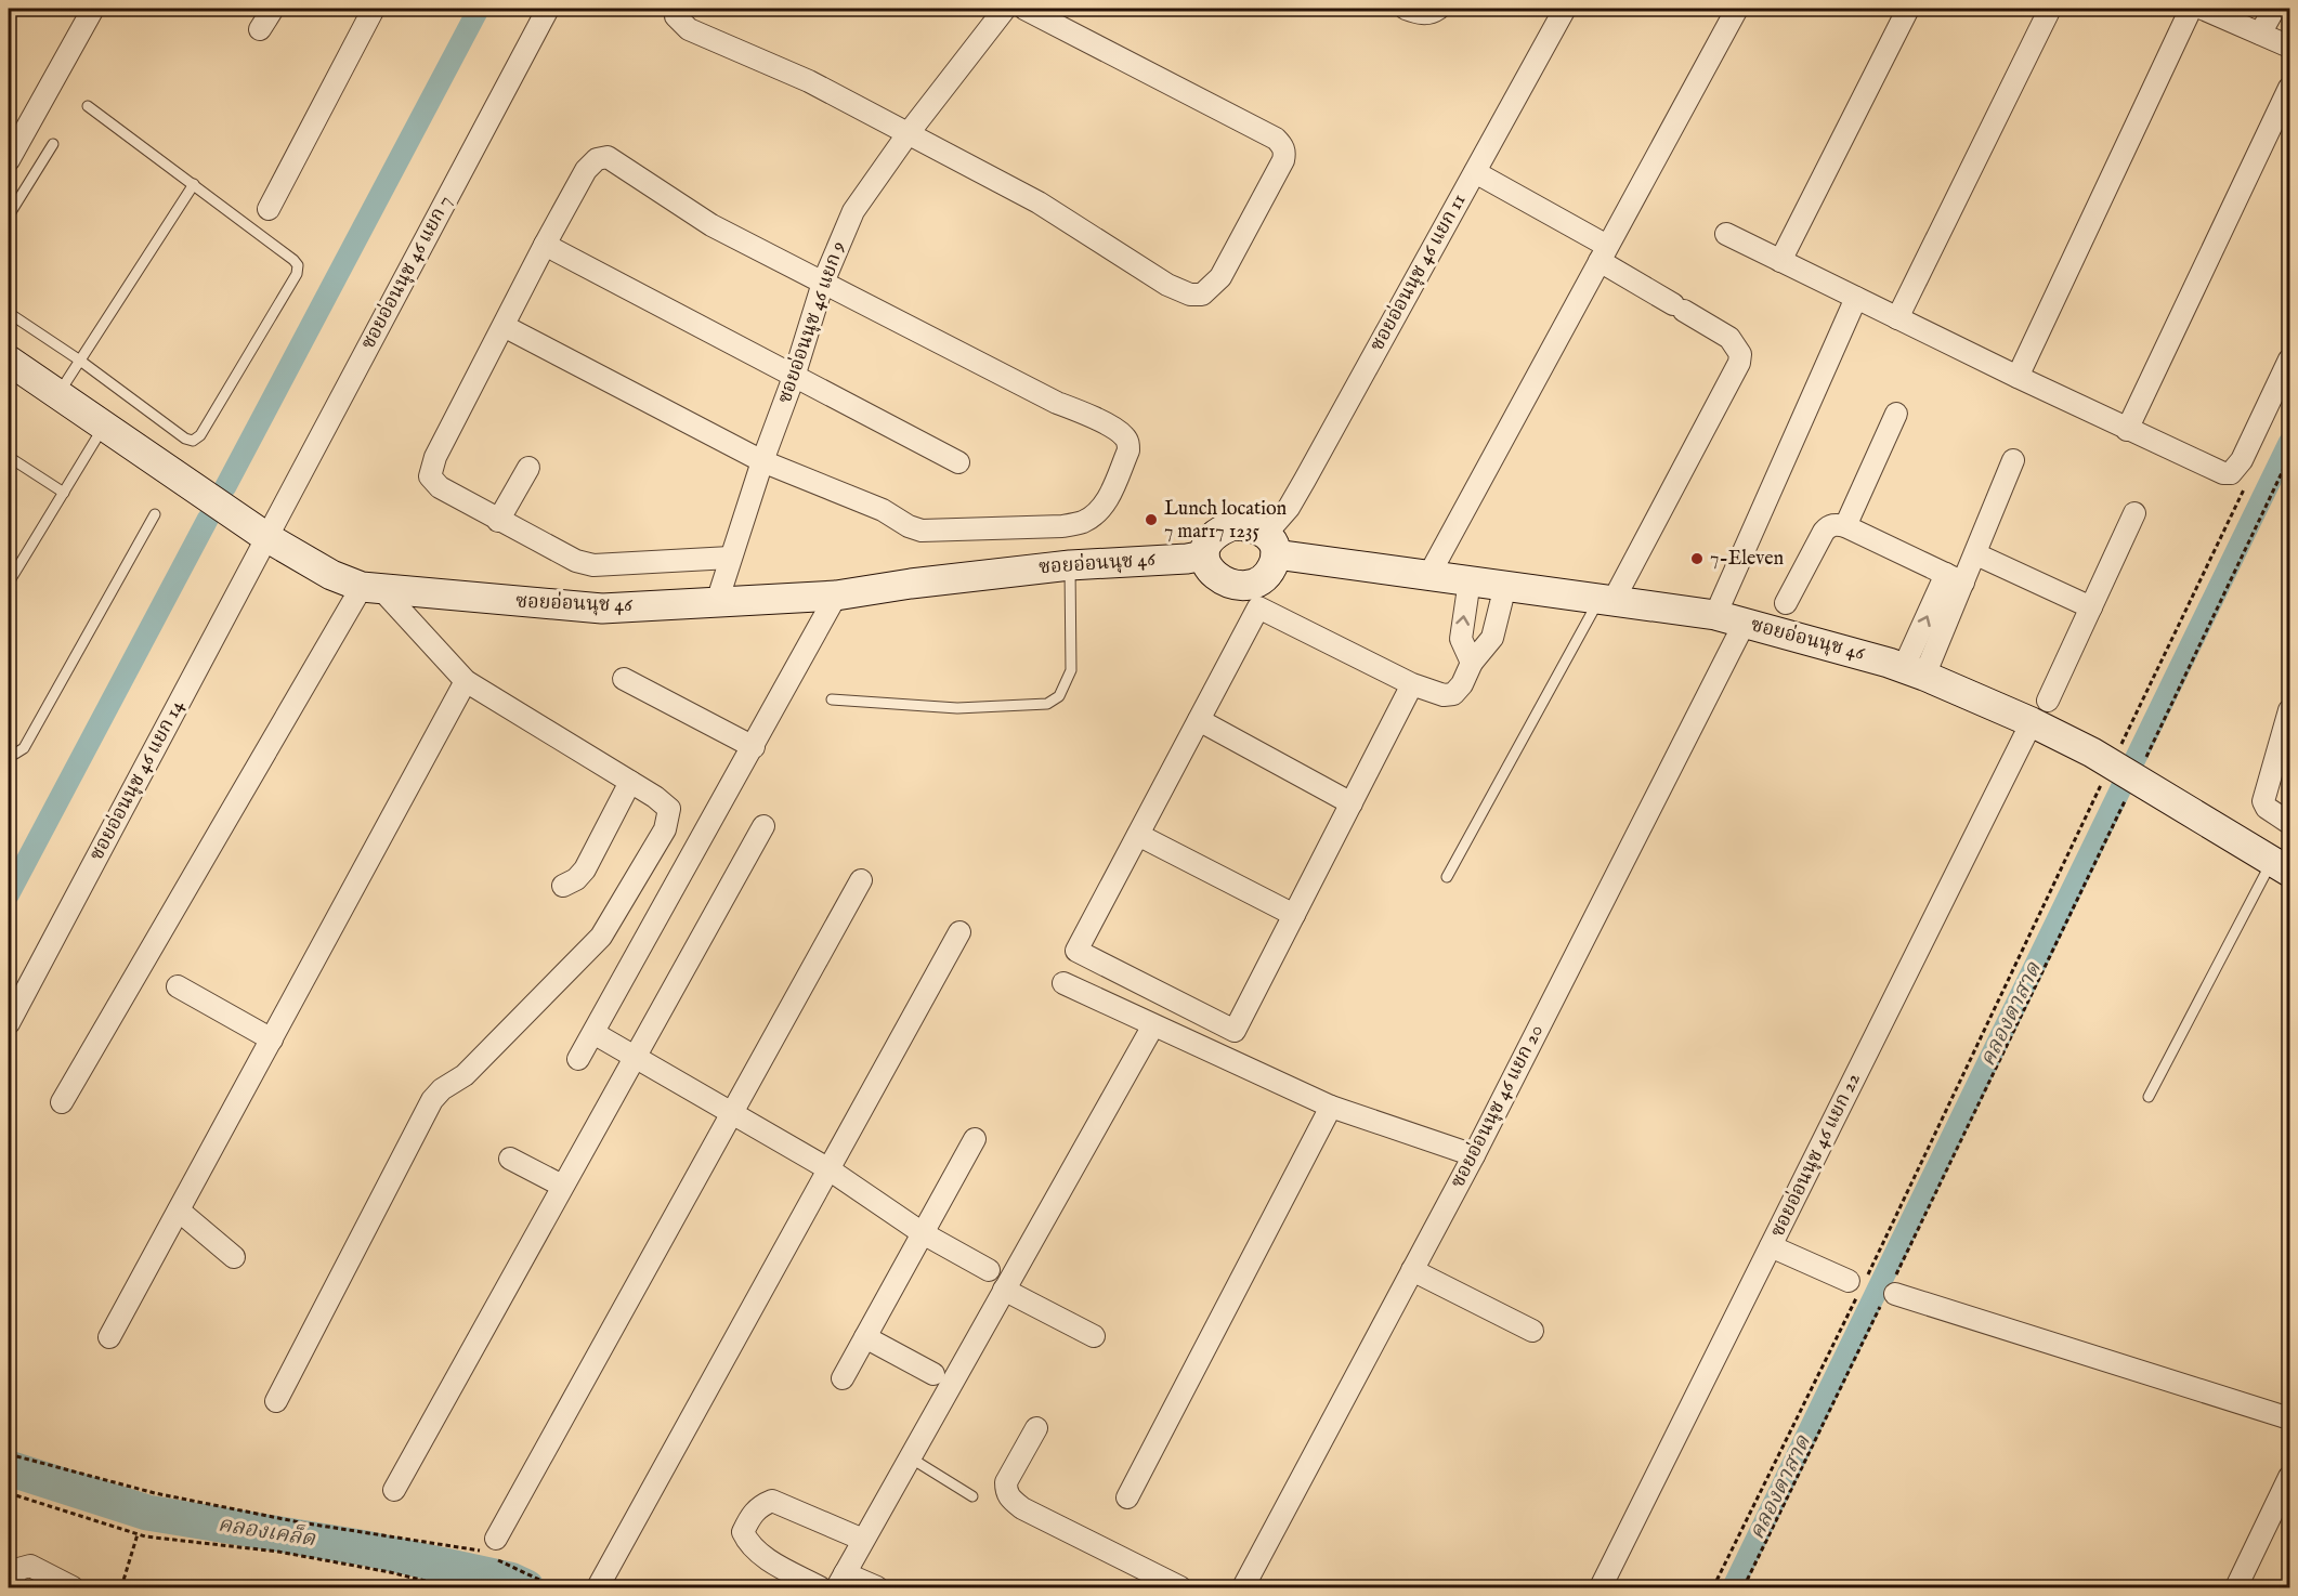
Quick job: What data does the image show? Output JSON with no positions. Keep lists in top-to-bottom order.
{
  "streets": {
    "street": [
      "ซอยอ่อนนุช 46 แยก 7",
      "ซอยอ่อนนุช 46 แยก 11",
      "ซอยอ่อนนุช 46 แยก 9",
      "ซอยอ่อนนุช 46",
      "ซอยอ่อนนุช 46 แยก 14",
      "ซอยอ่อนนุช 46 แยก 20",
      "ซอยอ่อนนุช 46 แยก 22"
    ]
  },
  "crossings": [
    ["ซอยอ่อนนุช 46 แยก 7", "ซอยอ่อนนุช 46"],
    ["ซอยอ่อนนุช 46 แยก 7", "ซอยอ่อนนุช 46 แยก 14"],
    ["ซอยอ่อนนุช 46 แยก 11", "ซอยอ่อนนุช 46"],
    ["ซอยอ่อนนุช 46 แยก 9", "ซอยอ่อนนุช 46"],
    ["ซอยอ่อนนุช 46", "ซอยอ่อนนุช 46 แยก 14"],
    ["ซอยอ่อนนุช 46", "ซอยอ่อนนุช 46 แยก 20"],
    ["ซอยอ่อนนุช 46", "ซอยอ่อนนุช 46 แยก 22"]
  ],
  "water": ["คลองตาสาด", "คลองเคล็ด"],
  "places": ["Lunch location 7 mar17 1235", "7-Eleven"]
}
